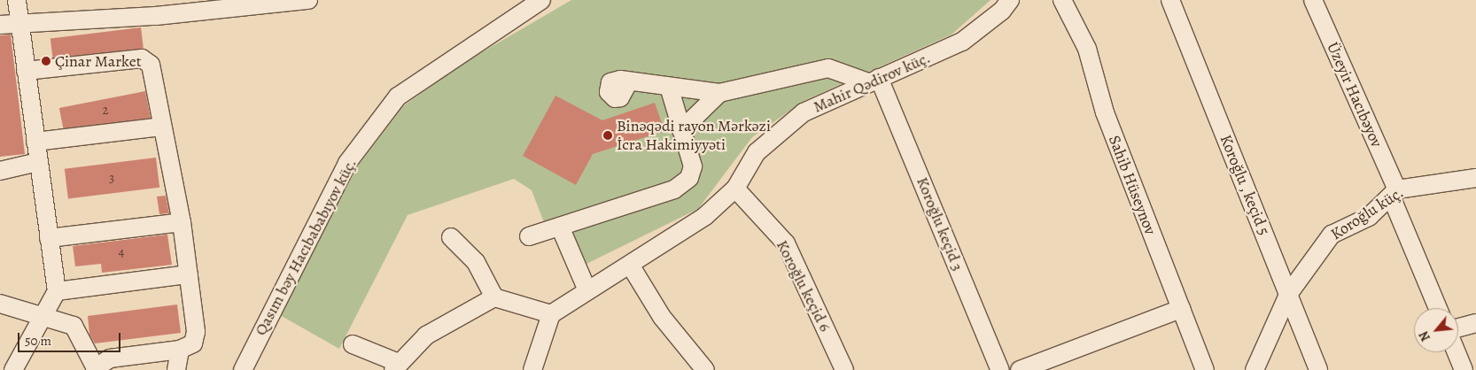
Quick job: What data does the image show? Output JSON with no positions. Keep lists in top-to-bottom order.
{
  "streets": {
    "street": [
      "Mahir Qədirov küç.",
      "Üzeyir Hacıbəyov",
      "Sahib Hüseynov",
      "Koroğlu , keçid 5",
      "Koroğlu küç.",
      "Koroğlu keçid 3",
      "Qasım bəy Hacıbababıyov küç.",
      "Koroğlu keçid 6"
    ]
  },
  "crossings": [
    ["Mahir Qədirov küç.", "Koroğlu keçid 3"],
    ["Mahir Qədirov küç.", "Koroğlu keçid 6"],
    ["Üzeyir Hacıbəyov", "Koroğlu küç."],
    ["Koroğlu , keçid 5", "Koroğlu küç."]
  ],
  "places": ["Çinar Market", "Binəqədi rayon Mərkəzi İcra Hakimiyyəti"],
  "house_numbers": ["2", "3", "4"],
  "scale_bar": "50 m",
  "north": "bottom left"
}
